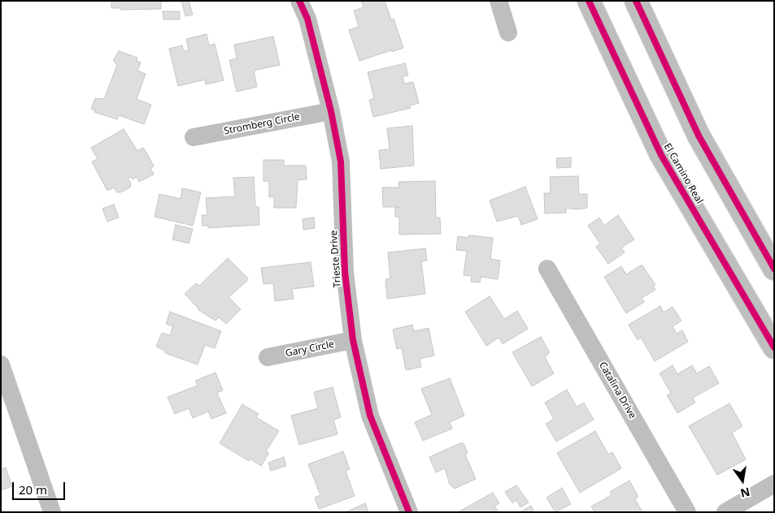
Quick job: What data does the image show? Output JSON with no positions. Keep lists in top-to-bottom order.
{
  "streets": {
    "main road": ["El Camino Real"],
    "street": [
      "Stromberg Circle",
      "Trieste Drive",
      "Gary Circle",
      "Catalina Drive"
    ]
  },
  "crossings": [
    ["Stromberg Circle", "Trieste Drive"],
    ["Trieste Drive", "Gary Circle"]
  ],
  "scale_bar": "20 m",
  "north": "bottom"
}
